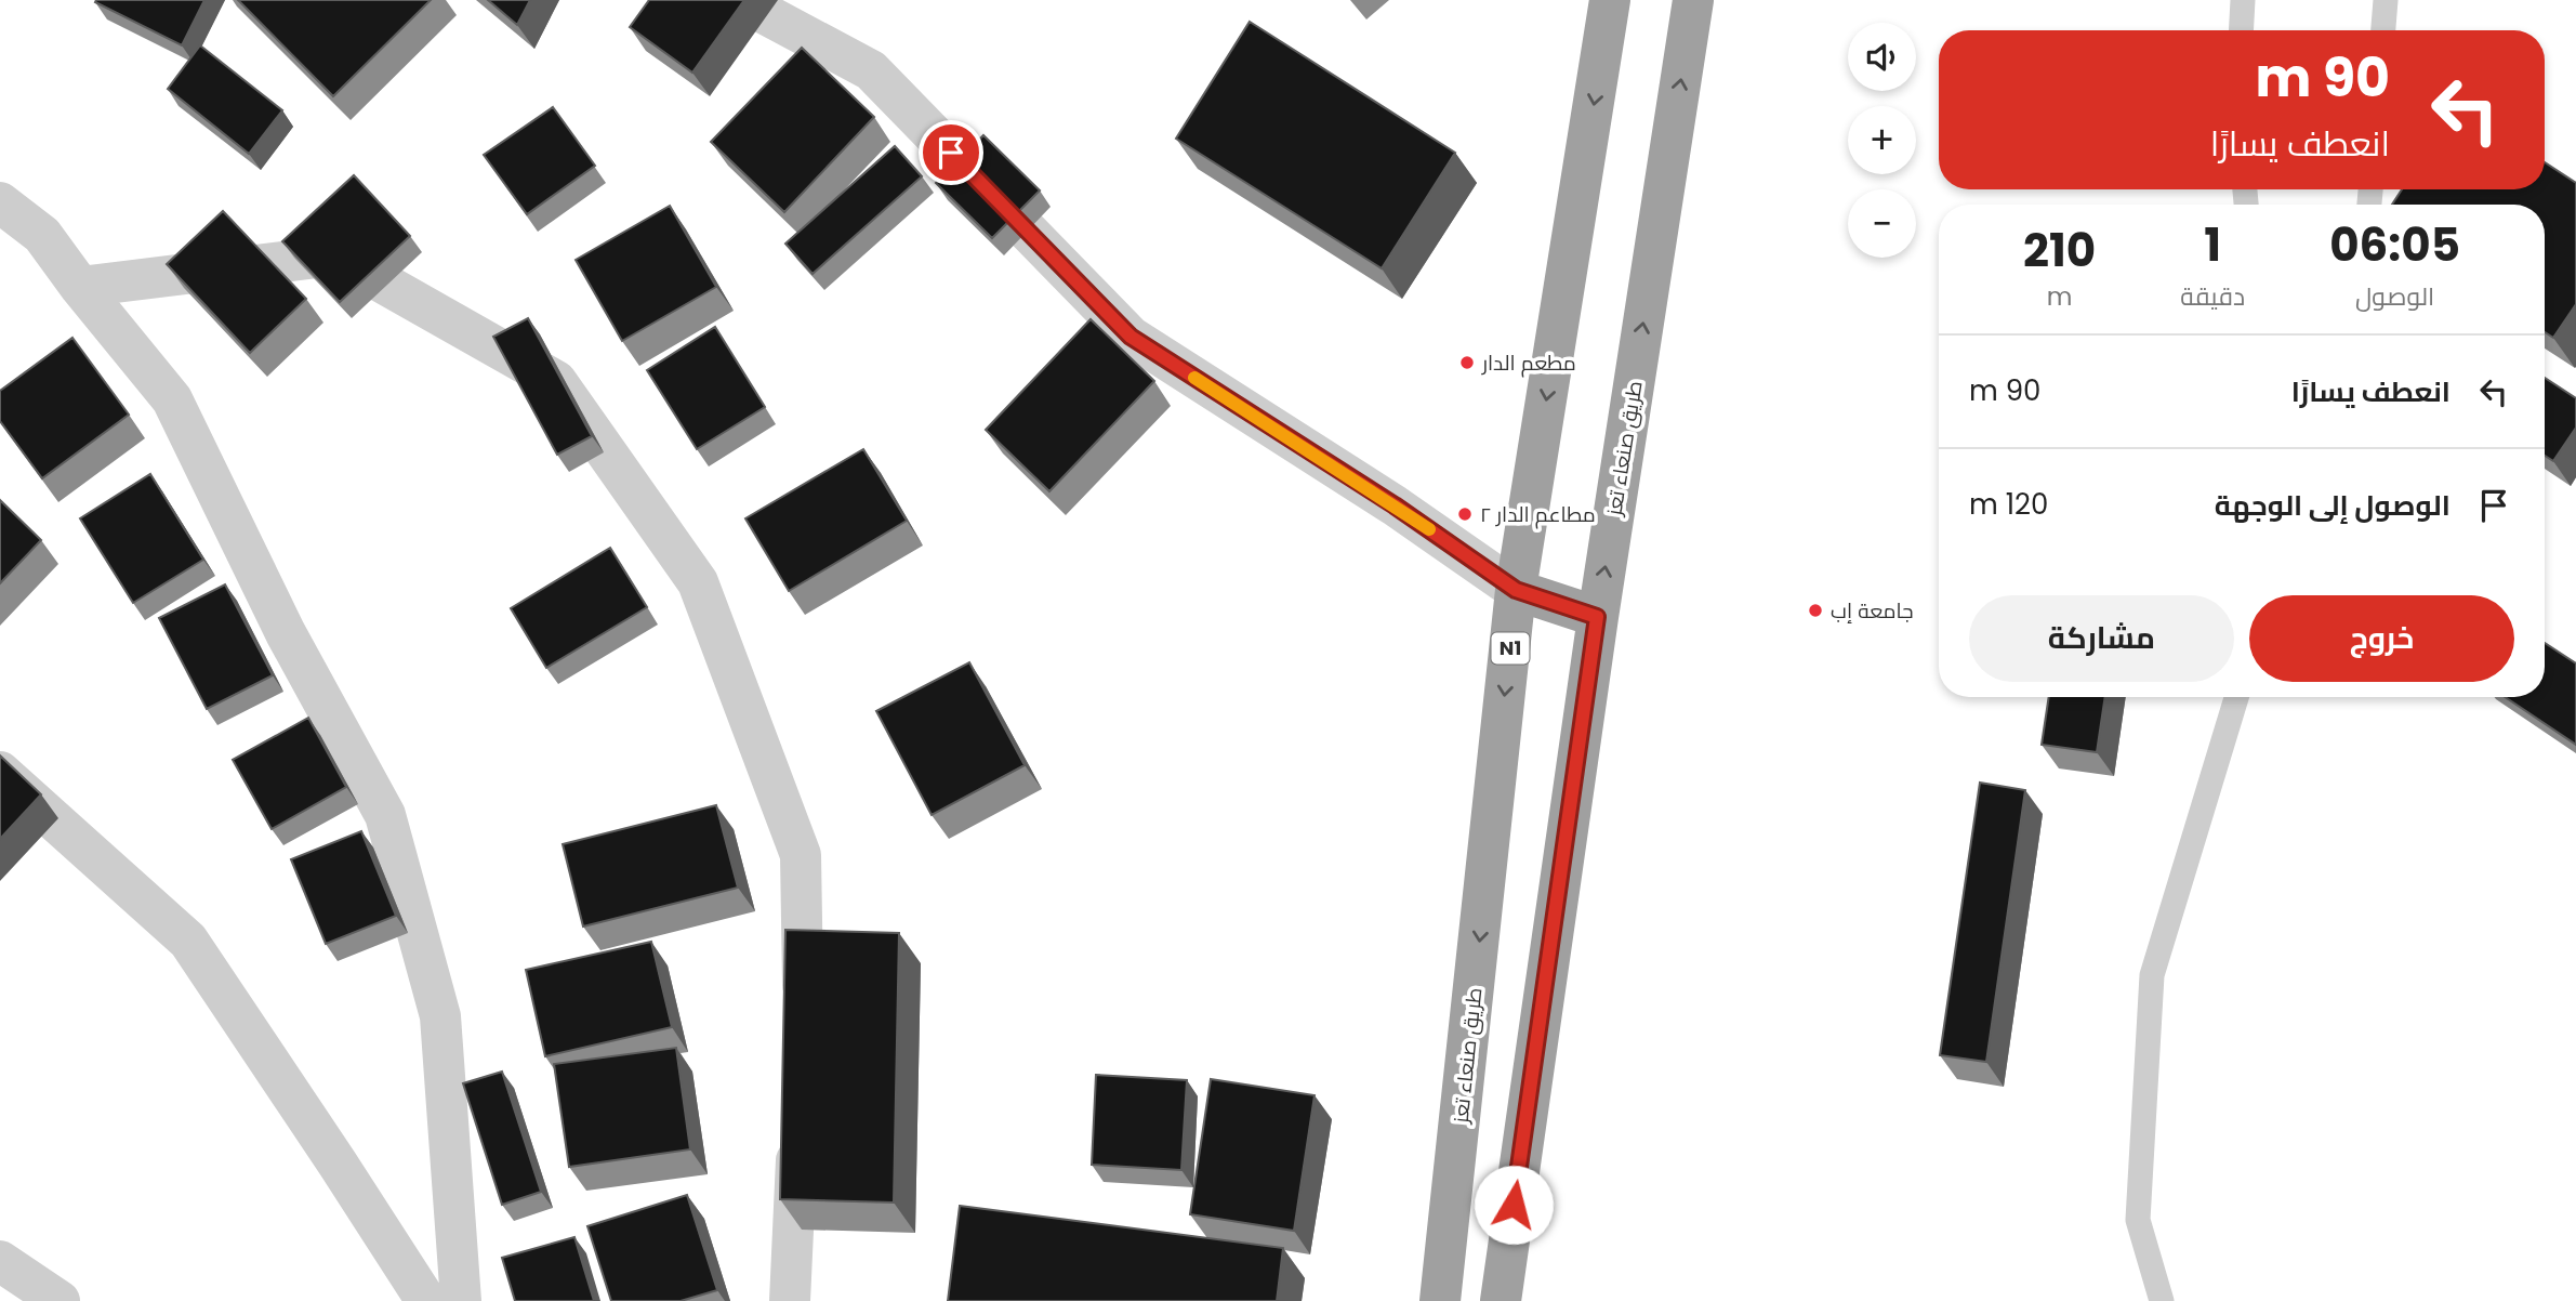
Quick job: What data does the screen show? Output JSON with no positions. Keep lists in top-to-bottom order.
{
  "streets": {
    "highway": ["طريق صنعاء تعز", "N1"]
  },
  "places": ["مطعم الدار", "مطاعم الدار ٢", "جامعة إب"],
  "page": {
    "map_buttons": ["+", "−"],
    "turn": ["90 m", "انعطف يسارًا"],
    "eta": [
      "06:05",
      "الوصول",
      "1",
      "دقيقة",
      "210",
      "m"
    ],
    "list": [
      {
        "name": "انعطف يسارًا",
        "value": "90 m"
      },
      {
        "name": "الوصول إلى الوجهة",
        "value": "120 m"
      }
    ],
    "buttons": ["خروج", "مشاركة"]
  }
}
